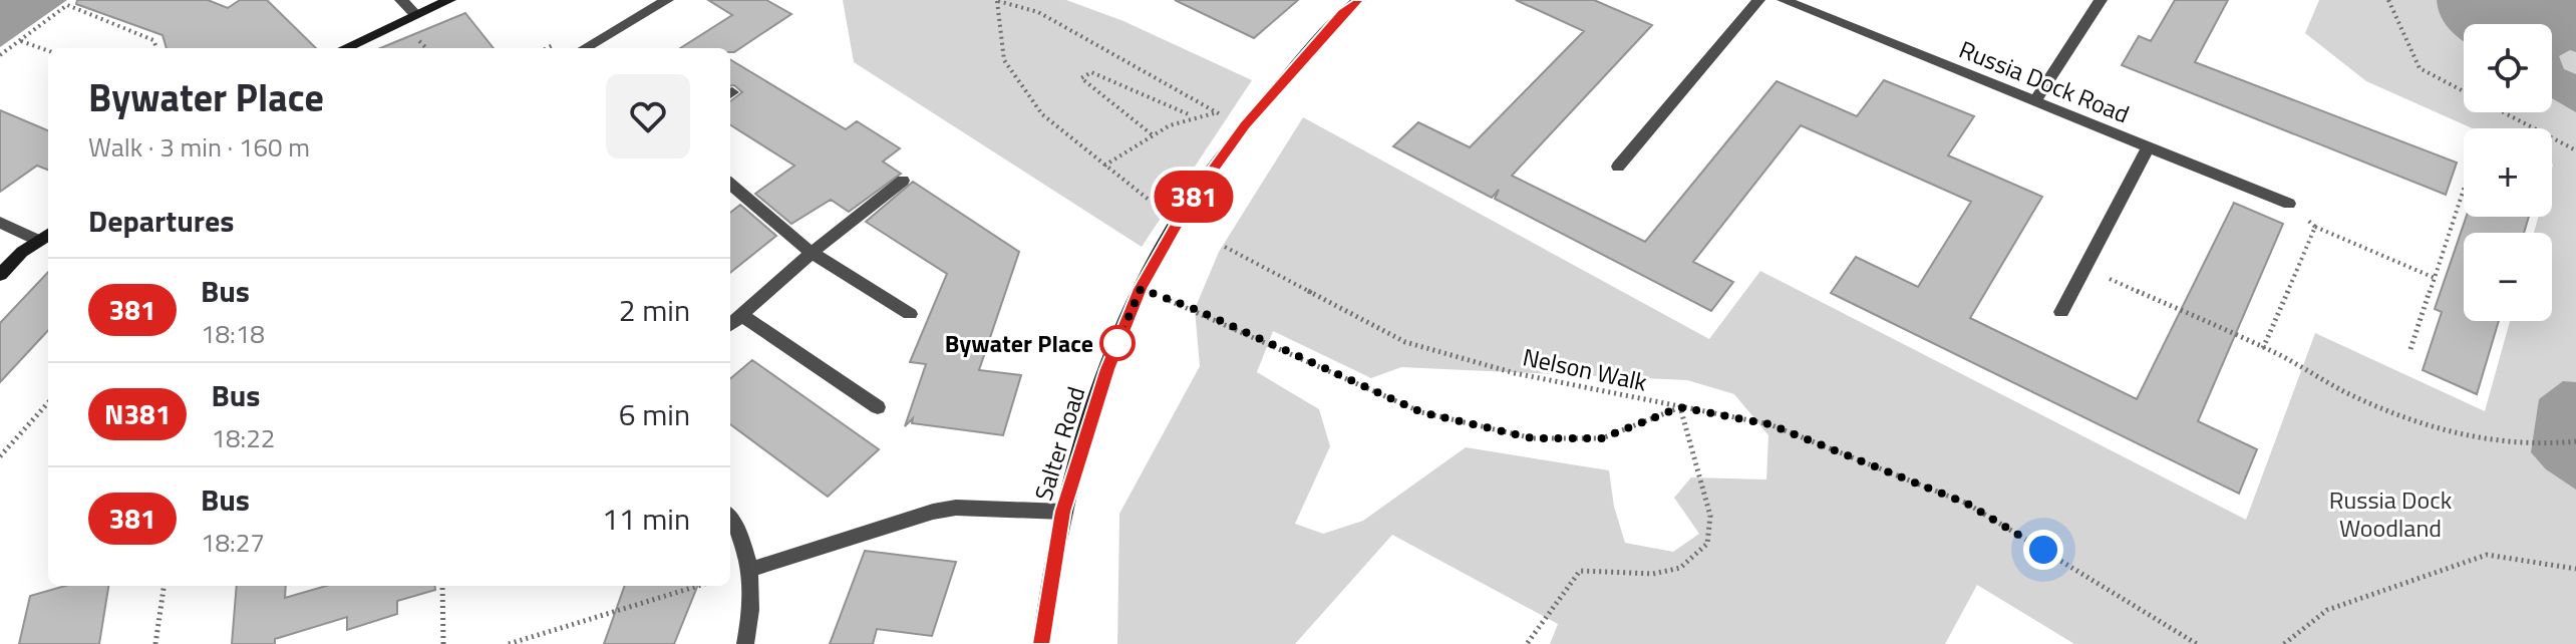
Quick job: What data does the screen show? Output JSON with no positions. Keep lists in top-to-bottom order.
{
  "streets": {
    "main road": ["Salter Road"],
    "street": ["Russia Dock Road"],
    "path": ["Nelson Walk"]
  },
  "parks": ["Russia Dock Woodland"],
  "places": ["Bywater Place"],
  "lines": ["bus line 381"],
  "page": {
    "on_map": "381",
    "map_buttons": ["+", "−"],
    "heading": [
      ["Bywater Place", "Walk · 3 min · 160 m"],
      "Departures"
    ],
    "list": [
      {
        "mark": "381",
        "name": "Bus",
        "note": "18:18",
        "value": "2 min"
      },
      {
        "mark": "N381",
        "name": "Bus",
        "note": "18:22",
        "value": "6 min"
      },
      {
        "mark": "381",
        "name": "Bus",
        "note": "18:27",
        "value": "11 min"
      }
    ]
  }
}
